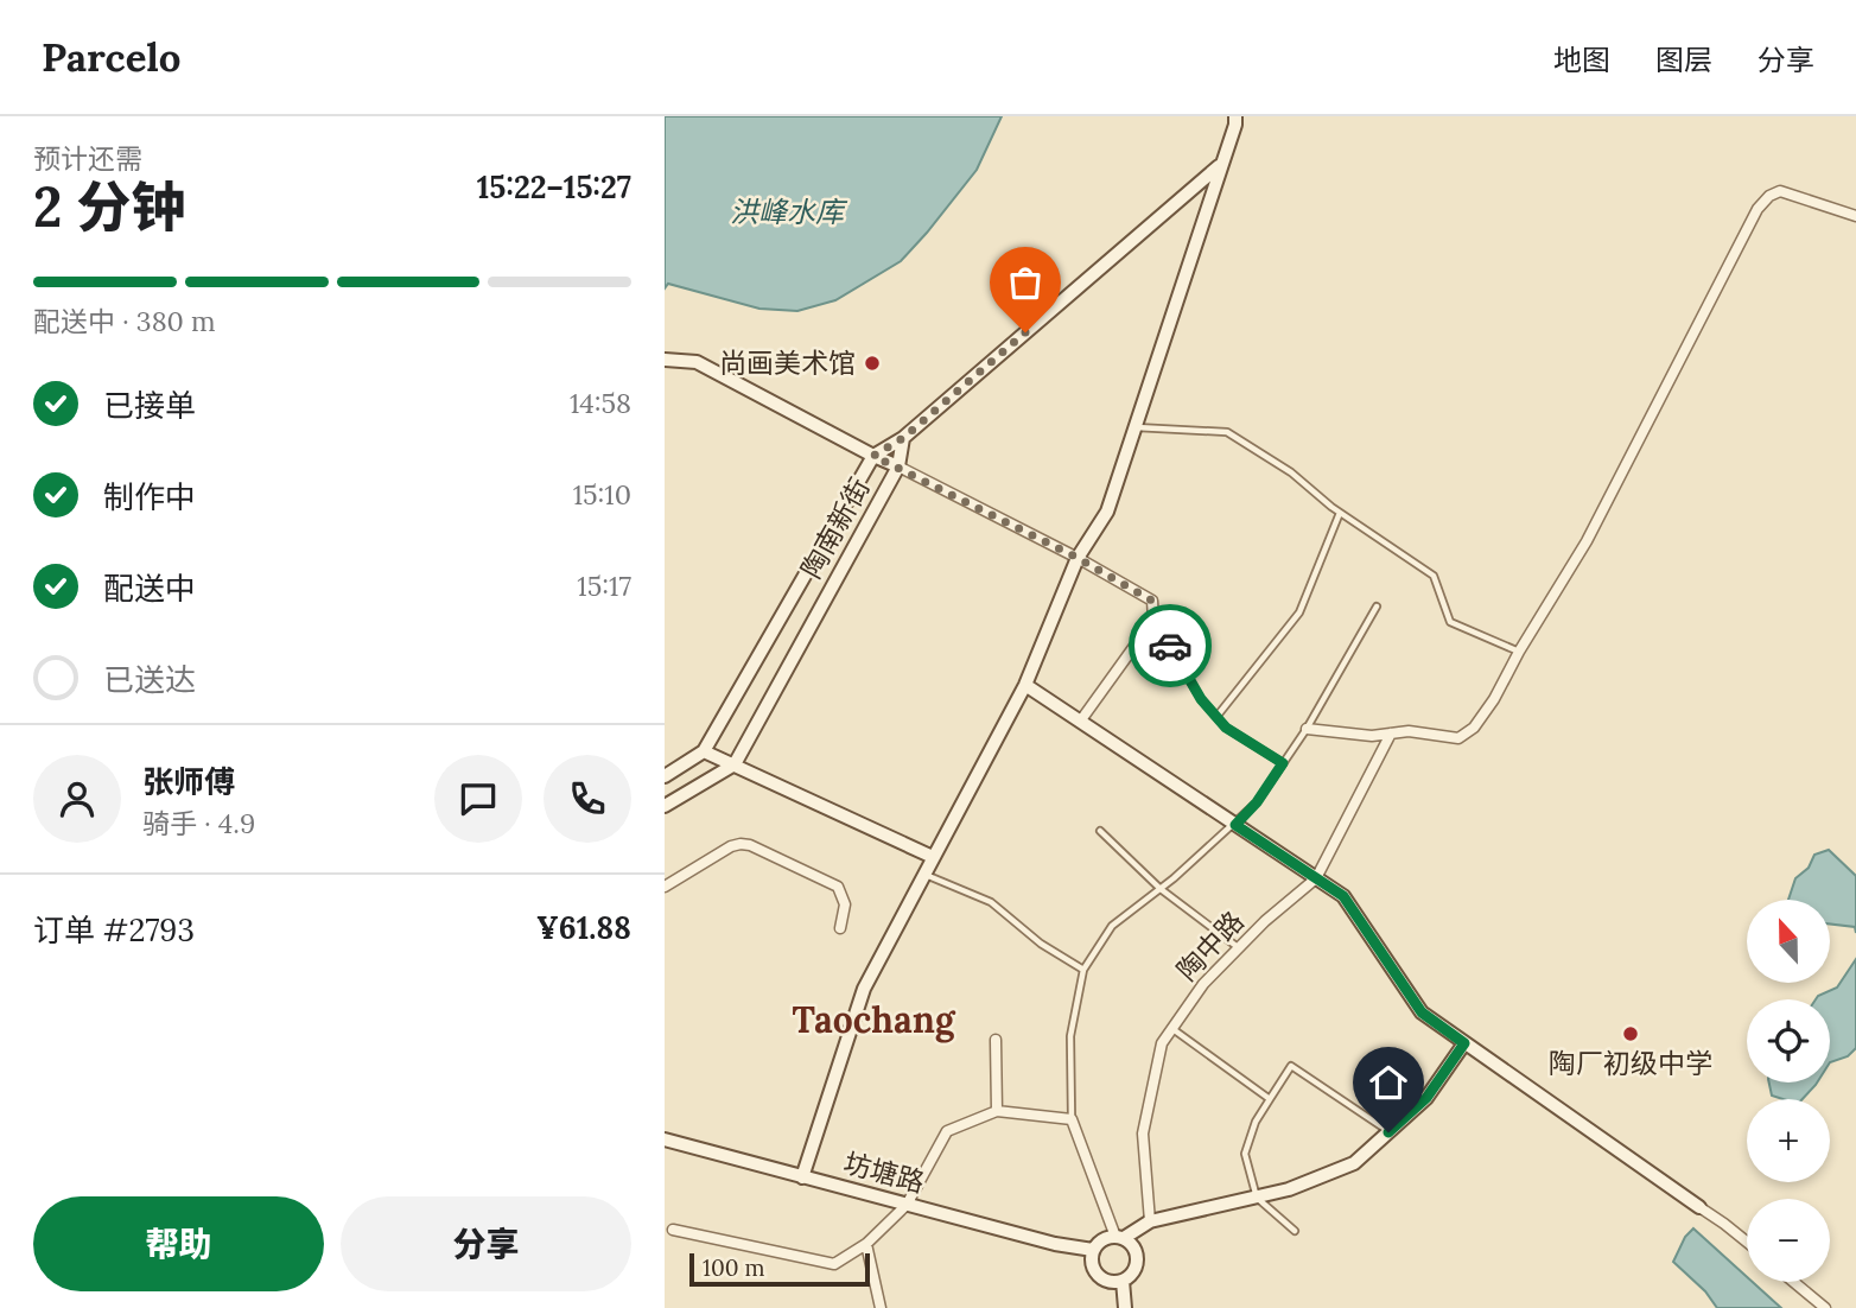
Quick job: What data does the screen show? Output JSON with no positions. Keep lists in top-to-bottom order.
{
  "streets": {
    "street": ["陶南新街", "陶中路", "坊塘路"]
  },
  "districts": ["Taochang"],
  "water": ["洪峰水库"],
  "places": ["尚画美术馆", "陶厂初级中学"],
  "scale_bar": "100 m",
  "north": "top",
  "page": {
    "header": "Parcelo",
    "nav": ["地图", "图层", "分享"],
    "heading": ["2 分钟", "预计还需", "15:22–15:27"],
    "panel": [
      "张师傅",
      "骑手 · 4.9",
      "订单 #2793",
      "¥61.88"
    ],
    "bar": "配送中 · 380 m",
    "list": [
      ["已接单", "14:58"],
      ["制作中", "15:10"],
      ["配送中", "15:17"],
      "已送达"
    ],
    "map_buttons": ["+", "−"],
    "buttons": ["帮助", "分享"],
    "scale": "100 m"
  }
}
